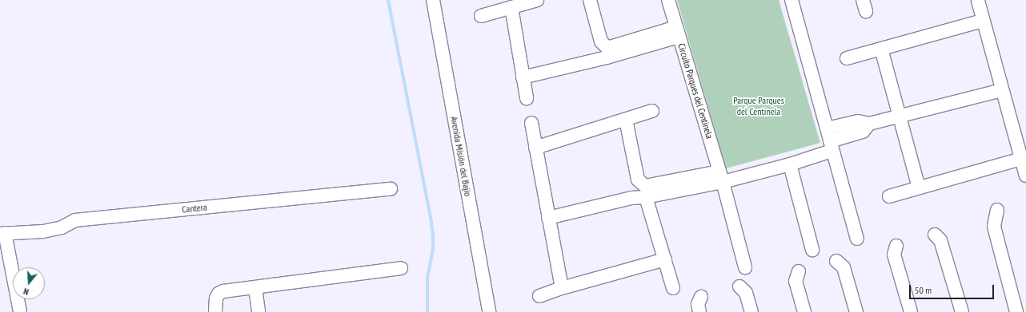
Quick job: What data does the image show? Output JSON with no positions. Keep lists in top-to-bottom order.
{
  "streets": {
    "street": ["Circuito Parques del Centinela", "Avenida Misión del Bajío", "Cantera"]
  },
  "parks": ["Parque Parques del Centinela"],
  "scale_bar": "50 m",
  "north": "bottom"
}
